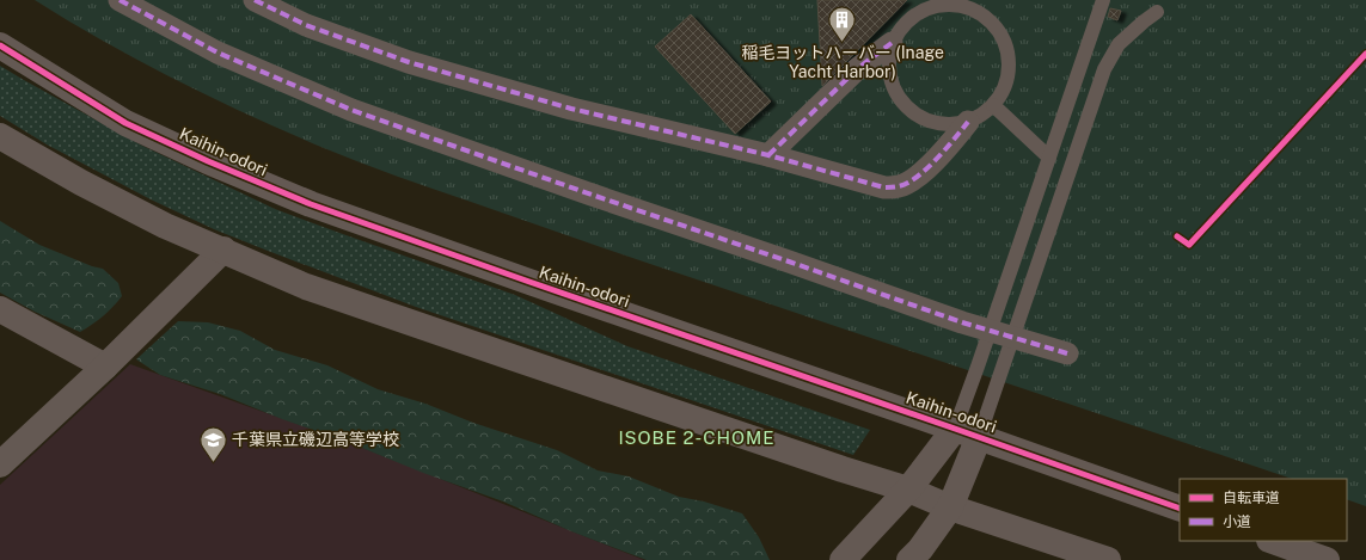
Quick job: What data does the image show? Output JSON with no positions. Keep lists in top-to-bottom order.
{
  "streets": {
    "street": ["Kaihin-odori"]
  },
  "districts": ["ISOBE 2-CHOME"],
  "places": {
    "building": ["稲毛ヨットハーバー (Inage Yacht Harbor)"],
    "school or university": ["千葉県立磯辺高等学校"]
  },
  "legend": ["自転車道", "小道"]
}
